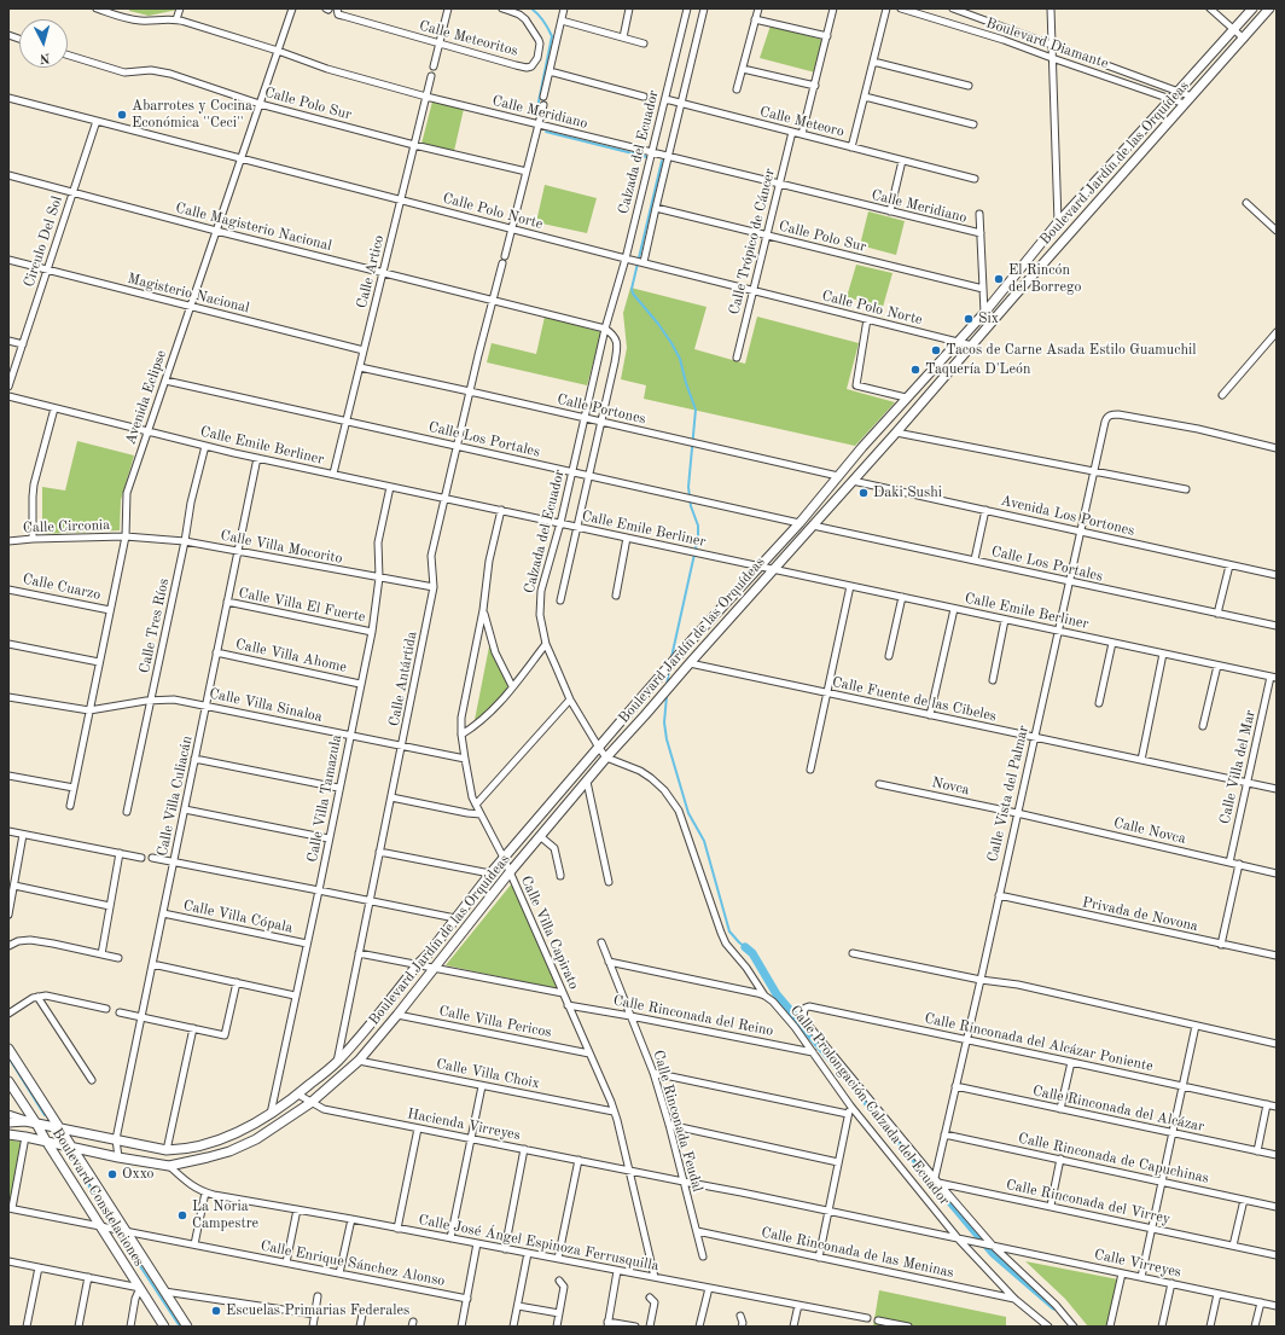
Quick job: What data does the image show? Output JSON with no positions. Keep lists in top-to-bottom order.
{
  "streets": {
    "street": [
      "Calle Meteoritos",
      "Boulevard Diamante",
      "Calle Polo Sur",
      "Calle Meridiano",
      "Calle Meteoro",
      "Calzada del Ecuador",
      "Boulevard Jardín de las Orquídeas",
      "Calle Polo Norte",
      "Calle Magisterio Nacional",
      "Circulo Del Sol",
      "Calle Trópico de Cáncer",
      "Calle Artico",
      "Magisterio Nacional",
      "Avenida Eclipse",
      "Calle Portones",
      "Calle Los Portales",
      "Calle Emile Berliner",
      "Avenida Los Portones",
      "Calle Circonia",
      "Calle Villa Mocorito",
      "Calle Cuarzo",
      "Calle Villa El Fuerte",
      "Calle Tres Ríos",
      "Calle Villa Ahome",
      "Calle Antártida",
      "Calle Fuente de las Cibeles",
      "Calle Villa Sinaloa",
      "Calle Villa del Mar",
      "Novca",
      "Calle Vista del Palmar",
      "Calle Villa Culiacán",
      "Calle Villa Tamazula",
      "Calle Novca",
      "Privada de Novona",
      "Calle Villa Cópala",
      "Calle Villa Capirato",
      "Calle Rinconada del Reino",
      "Calle Villa Pericos",
      "Calle Rinconada del Alcázar Poniente",
      "Calle Villa Choix",
      "Calle Prolongación Calzada del Ecuador",
      "Calle Rinconada del Alcázar",
      "Calle Rinconada Feudal",
      "Hacienda Virreyes",
      "Calle Rinconada de Capuchinas",
      "Boulevard Constelaciones",
      "Calle Rinconada del Virrey",
      "Calle José Ángel Espinoza Ferrusquilla",
      "Calle Rinconada de las Meninas",
      "Calle Enrique Sánchez Alonso",
      "Calle Virreyes"
    ]
  },
  "crossings": [
    ["Boulevard Diamante", "Boulevard Jardín de las Orquídeas"],
    ["Calle Polo Sur", "Calzada del Ecuador"],
    ["Calle Polo Sur", "Calle Trópico de Cáncer"],
    ["Calle Polo Sur", "Calle Artico"],
    ["Calle Polo Sur", "Avenida Eclipse"],
    ["Calle Meridiano", "Calzada del Ecuador"],
    ["Calle Meridiano", "Calle Trópico de Cáncer"],
    ["Calle Meridiano", "Calle Artico"],
    ["Calle Meridiano", "Avenida Eclipse"],
    ["Calle Meteoro", "Calzada del Ecuador"],
    ["Calle Meteoro", "Calle Trópico de Cáncer"],
    ["Calzada del Ecuador", "Boulevard Jardín de las Orquídeas"],
    ["Calzada del Ecuador", "Calle Polo Norte"],
    ["Calzada del Ecuador", "Calle Portones"],
    ["Calzada del Ecuador", "Calle Los Portales"],
    ["Calzada del Ecuador", "Calle Emile Berliner"],
    ["Boulevard Jardín de las Orquídeas", "Calle Polo Norte"],
    ["Boulevard Jardín de las Orquídeas", "Calle Portones"],
    ["Boulevard Jardín de las Orquídeas", "Calle Los Portales"],
    ["Boulevard Jardín de las Orquídeas", "Calle Emile Berliner"],
    ["Boulevard Jardín de las Orquídeas", "Avenida Los Portones"],
    ["Boulevard Jardín de las Orquídeas", "Calle Antártida"],
    ["Boulevard Jardín de las Orquídeas", "Calle Fuente de las Cibeles"],
    ["Boulevard Jardín de las Orquídeas", "Calle Villa Culiacán"],
    ["Boulevard Jardín de las Orquídeas", "Calle Villa Tamazula"],
    ["Boulevard Jardín de las Orquídeas", "Calle Villa Capirato"],
    ["Boulevard Jardín de las Orquídeas", "Calle Villa Pericos"],
    ["Boulevard Jardín de las Orquídeas", "Calle Villa Choix"],
    ["Boulevard Jardín de las Orquídeas", "Hacienda Virreyes"],
    ["Boulevard Jardín de las Orquídeas", "Boulevard Constelaciones"],
    ["Boulevard Jardín de las Orquídeas", "Calle José Ángel Espinoza Ferrusquilla"],
    ["Calle Polo Norte", "Circulo Del Sol"],
    ["Calle Polo Norte", "Calle Trópico de Cáncer"],
    ["Calle Polo Norte", "Calle Artico"],
    ["Calle Polo Norte", "Avenida Eclipse"],
    ["Calle Magisterio Nacional", "Circulo Del Sol"],
    ["Calle Magisterio Nacional", "Calle Artico"],
    ["Calle Magisterio Nacional", "Avenida Eclipse"],
    ["Calle Magisterio Nacional", "Calle Antártida"],
    ["Circulo Del Sol", "Magisterio Nacional"],
    ["Calle Artico", "Magisterio Nacional"],
    ["Calle Artico", "Calle Portones"],
    ["Calle Artico", "Calle Los Portales"],
    ["Calle Artico", "Calle Emile Berliner"],
    ["Magisterio Nacional", "Avenida Eclipse"],
    ["Avenida Eclipse", "Calle Los Portales"],
    ["Avenida Eclipse", "Calle Emile Berliner"],
    ["Avenida Eclipse", "Calle Circonia"],
    ["Avenida Eclipse", "Calle Villa Mocorito"],
    ["Avenida Eclipse", "Calle Cuarzo"],
    ["Avenida Eclipse", "Calle Villa Sinaloa"],
    ["Calle Portones", "Calle Antártida"],
    ["Calle Los Portales", "Calle Antártida"],
    ["Calle Los Portales", "Calle Vista del Palmar"],
    ["Calle Emile Berliner", "Calle Tres Ríos"],
    ["Calle Emile Berliner", "Calle Antártida"],
    ["Calle Emile Berliner", "Calle Villa del Mar"],
    ["Calle Emile Berliner", "Calle Vista del Palmar"],
    ["Calle Emile Berliner", "Calle Villa Culiacán"],
    ["Calle Emile Berliner", "Calle Villa Tamazula"],
    ["Calle Emile Berliner", "Calle Villa Capirato"],
    ["Avenida Los Portones", "Calle Vista del Palmar"],
    ["Calle Circonia", "Calle Villa Mocorito"],
    ["Calle Villa Mocorito", "Calle Tres Ríos"],
    ["Calle Villa Mocorito", "Calle Antártida"],
    ["Calle Villa Mocorito", "Calle Villa Culiacán"],
    ["Calle Villa Mocorito", "Calle Villa Tamazula"],
    ["Calle Villa El Fuerte", "Calle Villa Culiacán"],
    ["Calle Villa El Fuerte", "Calle Villa Tamazula"],
    ["Calle Tres Ríos", "Calle Villa Sinaloa"],
    ["Calle Villa Ahome", "Calle Villa Culiacán"],
    ["Calle Villa Ahome", "Calle Villa Tamazula"],
    ["Calle Antártida", "Calle Villa Sinaloa"],
    ["Calle Fuente de las Cibeles", "Calle Villa del Mar"],
    ["Calle Fuente de las Cibeles", "Calle Vista del Palmar"],
    ["Calle Villa Sinaloa", "Calle Villa Culiacán"],
    ["Calle Villa Sinaloa", "Calle Villa Tamazula"],
    ["Calle Villa Sinaloa", "Calle Villa Capirato"],
    ["Calle Villa del Mar", "Calle Novca"],
    ["Novca", "Calle Vista del Palmar"],
    ["Novca", "Calle Novca"],
    ["Calle Vista del Palmar", "Calle Novca"],
    ["Calle Vista del Palmar", "Privada de Novona"],
    ["Calle Vista del Palmar", "Calle Rinconada del Alcázar Poniente"],
    ["Calle Vista del Palmar", "Calle Prolongación Calzada del Ecuador"],
    ["Calle Vista del Palmar", "Calle Rinconada del Alcázar"],
    ["Calle Vista del Palmar", "Calle Rinconada de Capuchinas"],
    ["Calle Vista del Palmar", "Calle Rinconada del Virrey"],
    ["Calle Villa Culiacán", "Calle Villa Cópala"],
    ["Calle Villa Tamazula", "Calle Villa Cópala"],
    ["Calle Villa Capirato", "Calle Rinconada del Reino"],
    ["Calle Villa Capirato", "Calle Villa Pericos"],
    ["Calle Villa Capirato", "Calle Villa Choix"],
    ["Calle Villa Capirato", "Hacienda Virreyes"],
    ["Calle Villa Capirato", "Calle José Ángel Espinoza Ferrusquilla"],
    ["Calle Rinconada del Reino", "Calle Prolongación Calzada del Ecuador"],
    ["Calle Rinconada del Reino", "Calle Rinconada Feudal"],
    ["Calle Rinconada del Alcázar Poniente", "Calle Prolongación Calzada del Ecuador"],
    ["Calle Prolongación Calzada del Ecuador", "Calle Rinconada del Virrey"],
    ["Calle Prolongación Calzada del Ecuador", "Calle Rinconada de las Meninas"],
    ["Calle Prolongación Calzada del Ecuador", "Calle Virreyes"],
    ["Calle Rinconada Feudal", "Hacienda Virreyes"],
    ["Calle Rinconada Feudal", "Calle Rinconada de las Meninas"],
    ["Calle Rinconada Feudal", "Calle Virreyes"],
    ["Hacienda Virreyes", "Calle Virreyes"],
    ["Boulevard Constelaciones", "Calle Enrique Sánchez Alonso"]
  ],
  "places": [
    "Abarrotes y Cocina Económica ''Ceci''",
    "El Rincón del Borrego",
    "Six",
    "Tacos de Carne Asada Estilo Guamuchil",
    "Taquería D'León",
    "Daki Sushi",
    "Oxxo",
    "La Noria Campestre",
    "Escuelas Primarias Federales"
  ],
  "north": "bottom"
}
